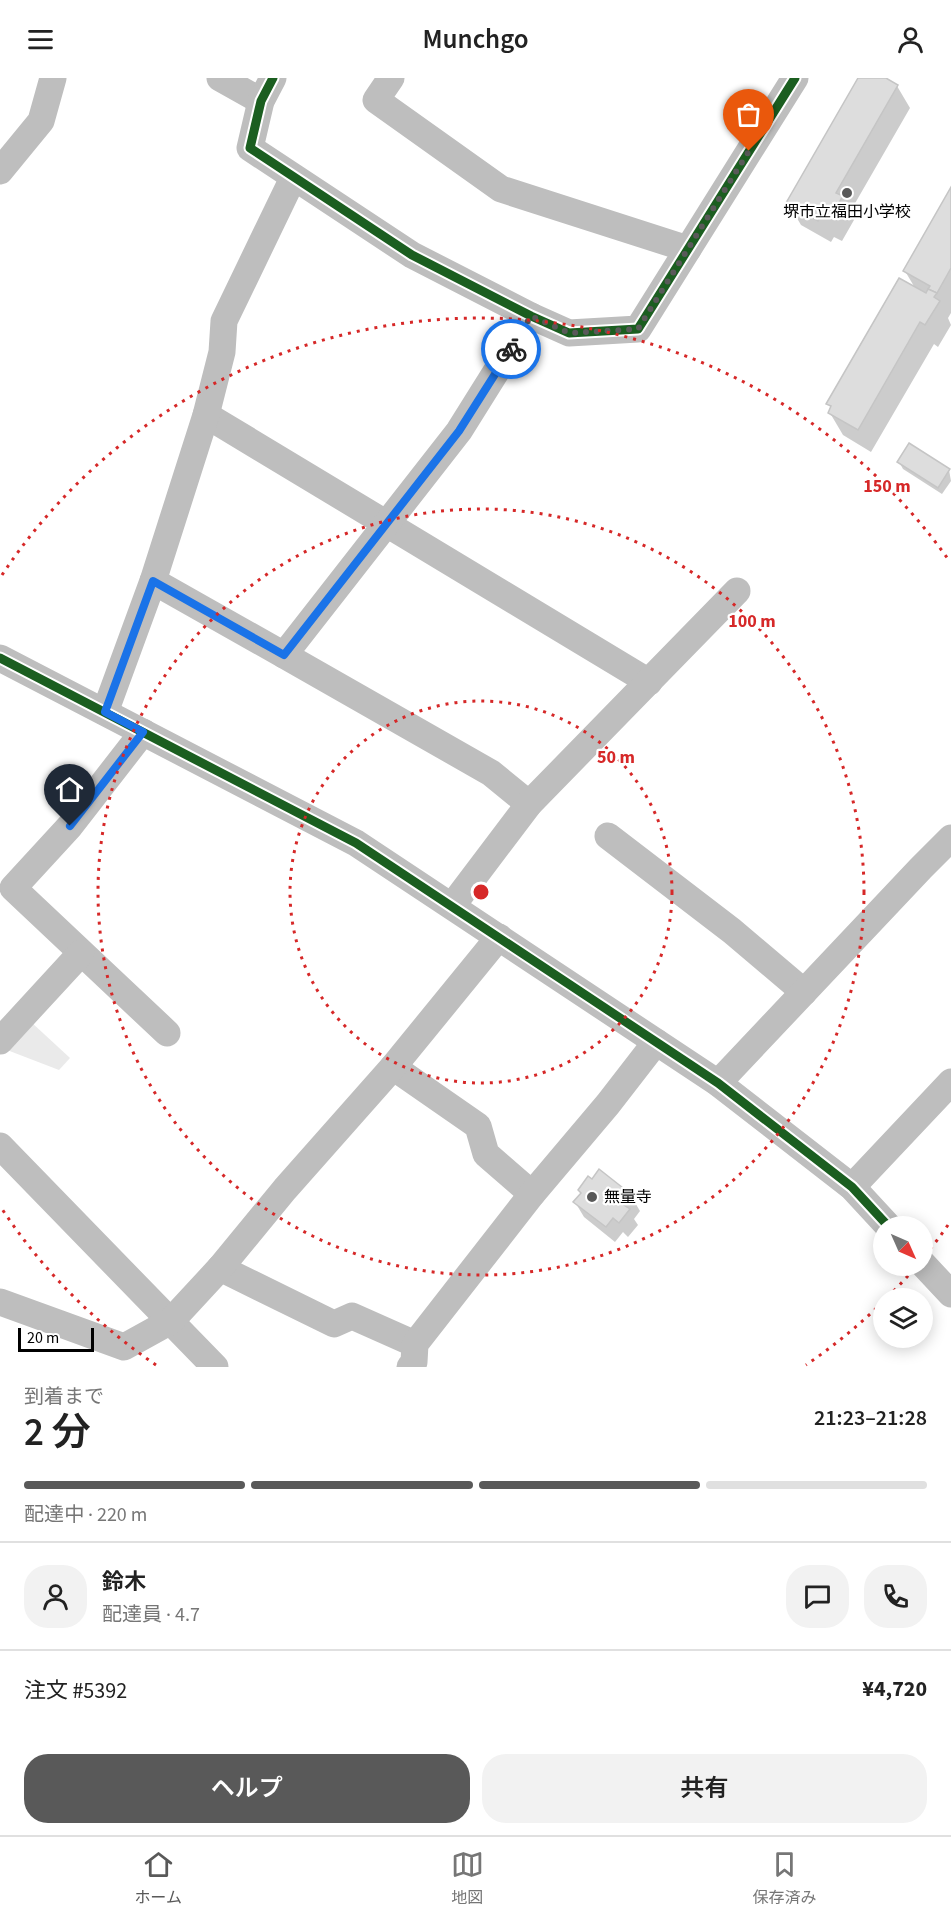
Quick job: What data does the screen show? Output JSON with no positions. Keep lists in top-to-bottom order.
{
  "places": ["堺市立福田小学校", "無量寺"],
  "scale_bar": "20 m",
  "north": "bottom right",
  "page": {
    "header": "Munchgo",
    "scale": "20 m",
    "heading": ["2 分", "到着まで", "21:23–21:28"],
    "panel": [
      "鈴木",
      "配達員 · 4.7",
      "注文 #5392",
      "¥4,720"
    ],
    "bar": "配達中 · 220 m",
    "buttons": ["ヘルプ", "共有"],
    "tabs": ["ホーム", "地図", "保存済み"]
  },
  "rings": ["150 m", "100 m", "50 m"]
}
